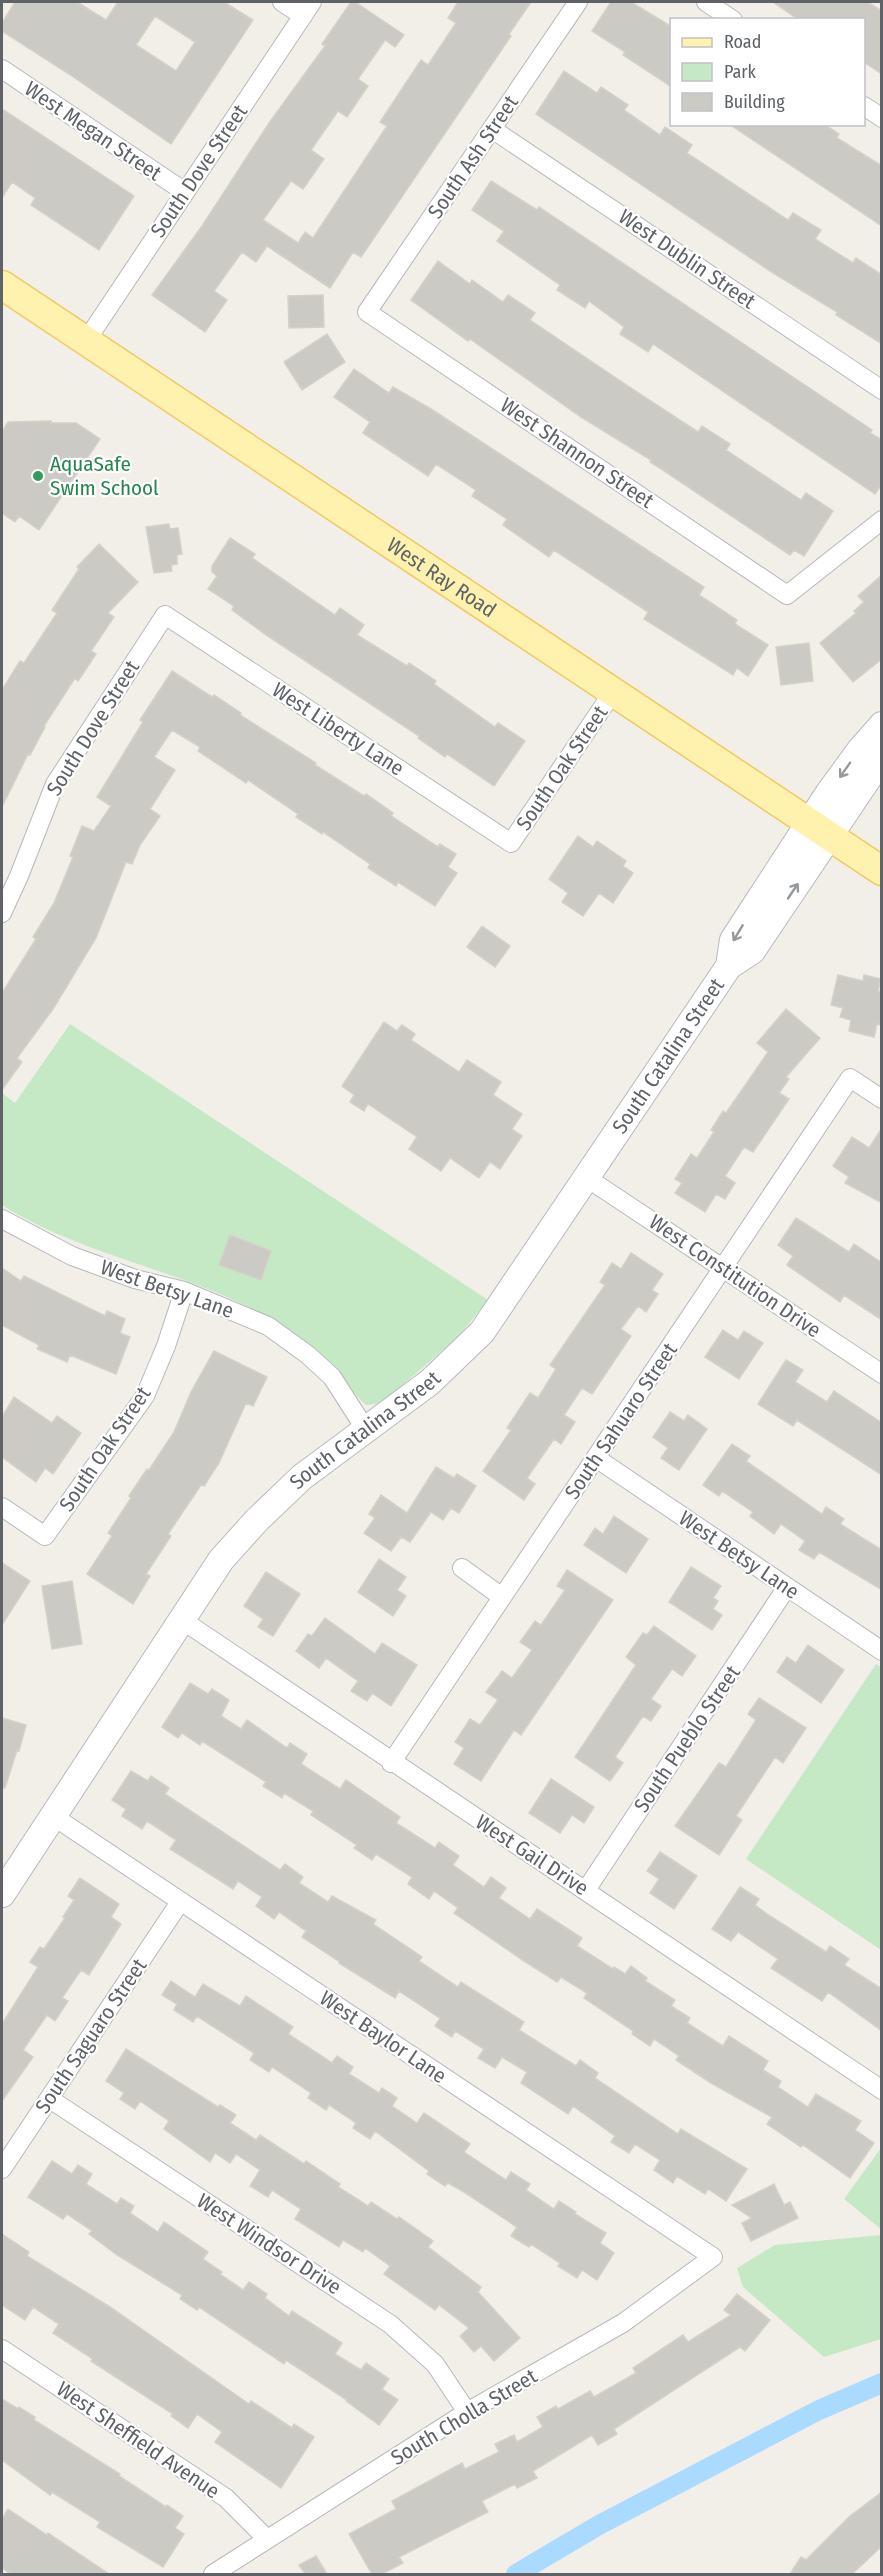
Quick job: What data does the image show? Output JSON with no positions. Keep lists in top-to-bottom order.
{
  "streets": {
    "main road": ["West Ray Road"],
    "street": [
      "West Megan Street",
      "South Ash Street",
      "South Dove Street",
      "West Dublin Street",
      "West Shannon Street",
      "West Liberty Lane",
      "South Oak Street",
      "South Catalina Street",
      "West Constitution Drive",
      "West Betsy Lane",
      "South Sahuaro Street",
      "South Pueblo Street",
      "West Gail Drive",
      "South Saguaro Street",
      "West Baylor Lane",
      "West Windsor Drive",
      "South Cholla Street",
      "West Sheffield Avenue"
    ]
  },
  "crossings": [
    ["West Megan Street", "South Dove Street"],
    ["South Ash Street", "West Dublin Street"],
    ["South Ash Street", "West Shannon Street"],
    ["South Dove Street", "West Ray Road"],
    ["South Dove Street", "West Liberty Lane"],
    ["West Ray Road", "South Oak Street"],
    ["West Ray Road", "South Catalina Street"],
    ["West Liberty Lane", "South Oak Street"],
    ["South Oak Street", "West Betsy Lane"],
    ["South Catalina Street", "West Constitution Drive"],
    ["South Catalina Street", "West Betsy Lane"],
    ["South Catalina Street", "West Gail Drive"],
    ["South Catalina Street", "West Baylor Lane"],
    ["West Constitution Drive", "South Sahuaro Street"],
    ["West Betsy Lane", "South Sahuaro Street"],
    ["West Betsy Lane", "South Pueblo Street"],
    ["South Sahuaro Street", "West Gail Drive"],
    ["South Pueblo Street", "West Gail Drive"],
    ["South Saguaro Street", "West Baylor Lane"],
    ["South Saguaro Street", "West Windsor Drive"],
    ["West Baylor Lane", "South Cholla Street"],
    ["West Windsor Drive", "South Cholla Street"],
    ["South Cholla Street", "West Sheffield Avenue"]
  ],
  "places": ["AquaSafe Swim School"],
  "legend": ["Road", "Park", "Building"]
}
